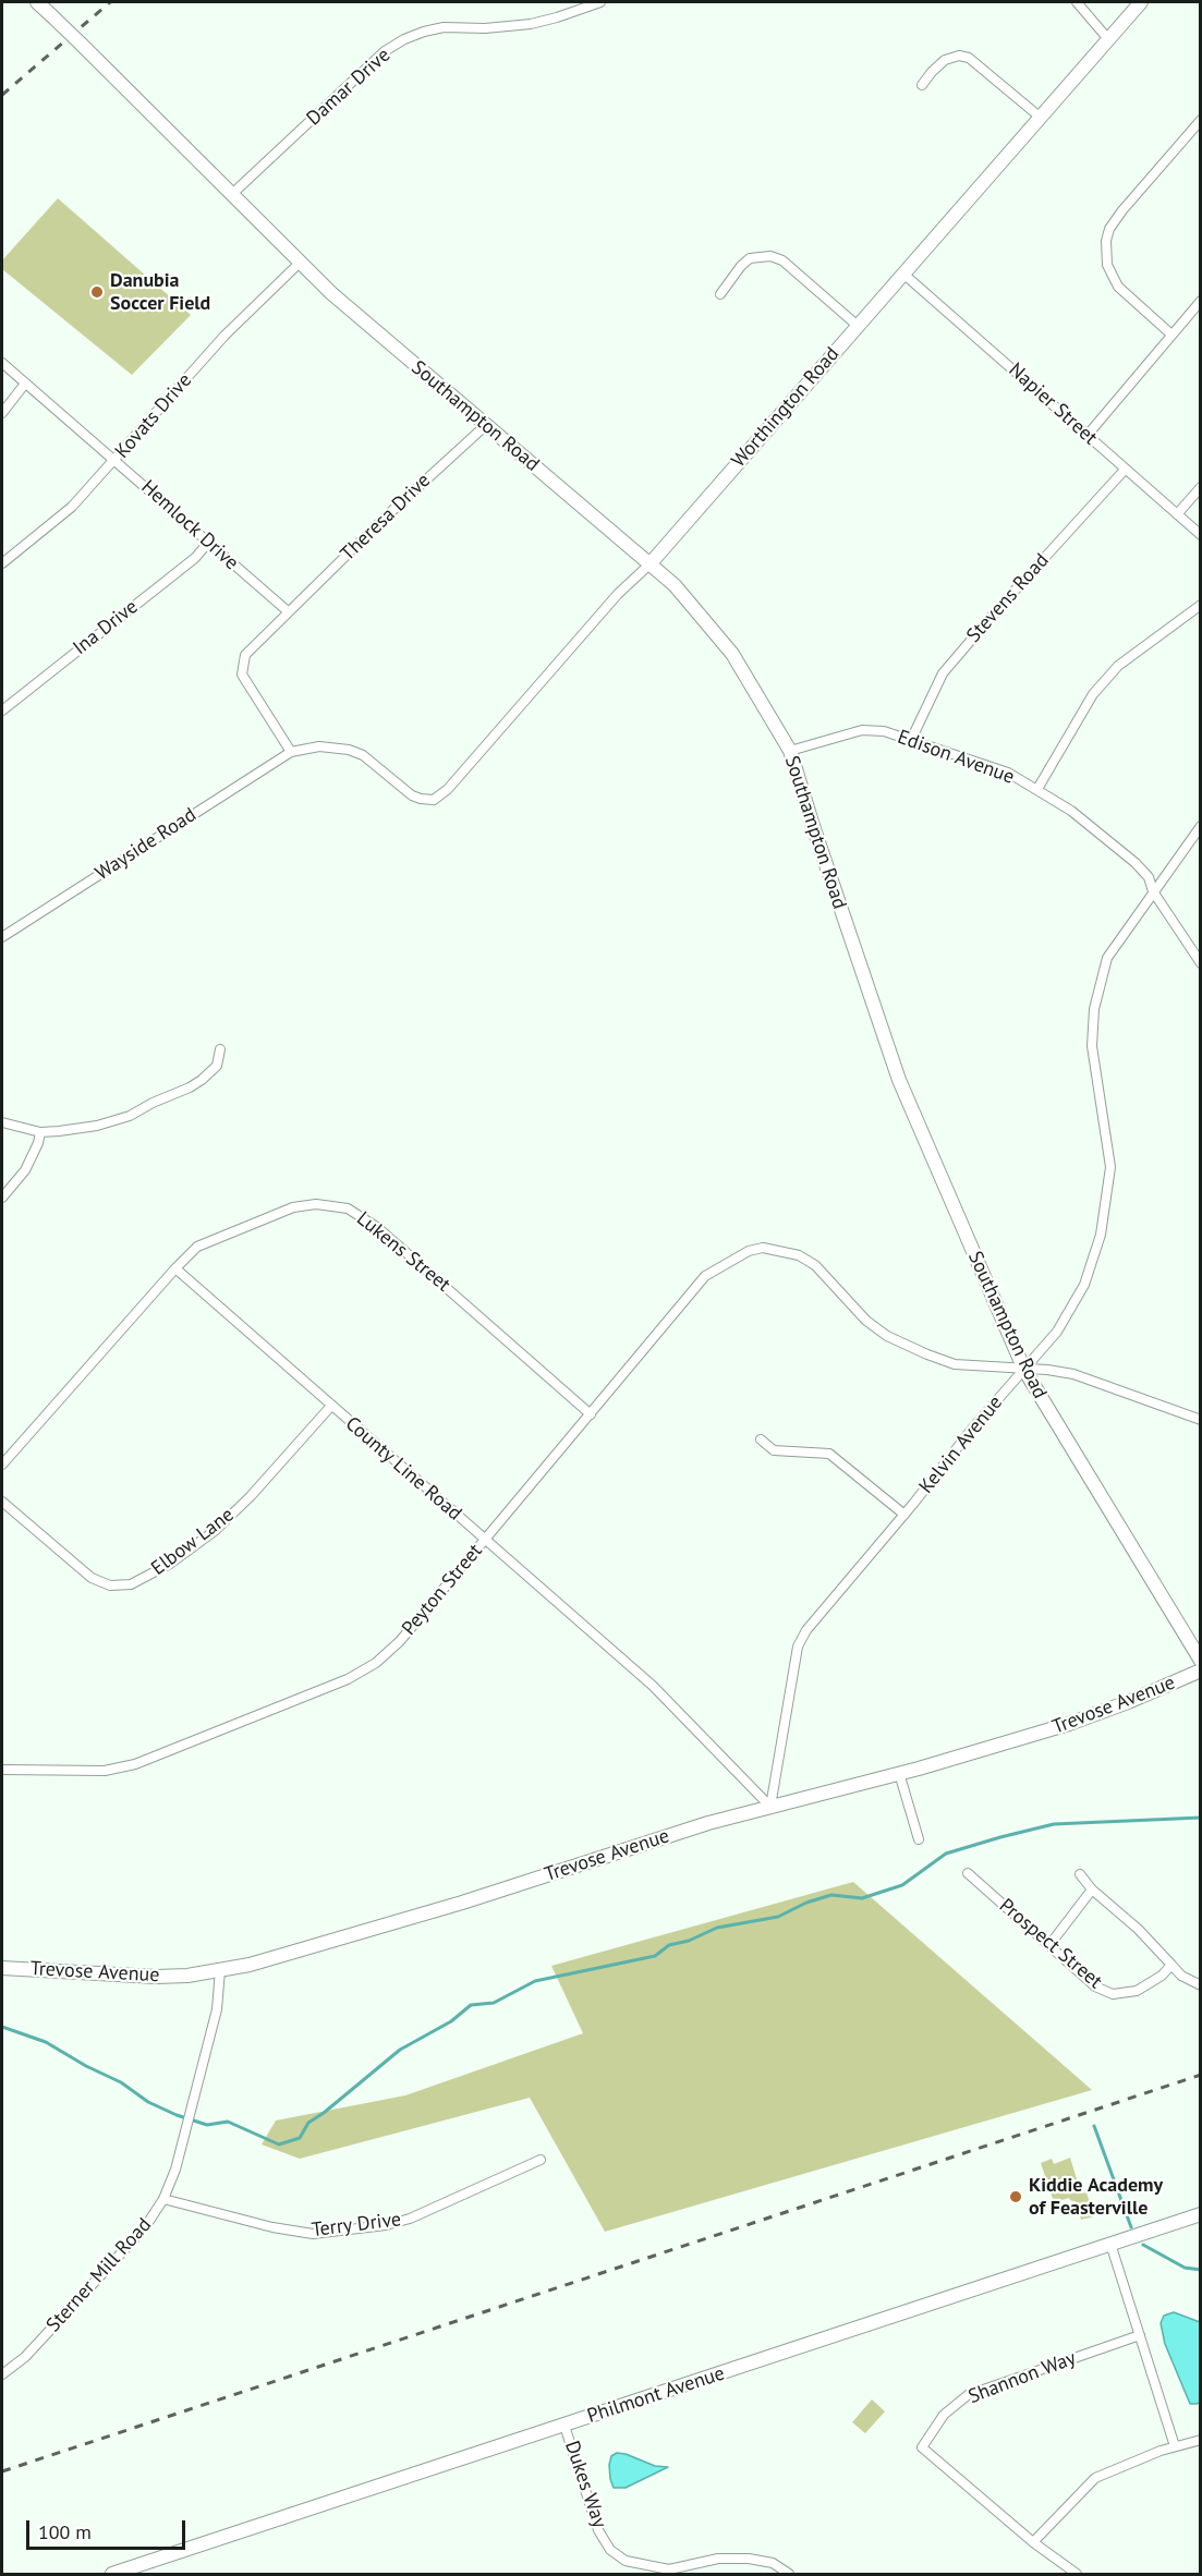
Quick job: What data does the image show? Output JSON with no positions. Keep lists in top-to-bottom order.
{
  "streets": {
    "street": [
      "Damar Drive",
      "Napier Street",
      "Worthington Road",
      "Kovats Drive",
      "Southampton Road",
      "Theresa Drive",
      "Hemlock Drive",
      "Stevens Road",
      "Ina Drive",
      "Edison Avenue",
      "Wayside Road",
      "Lukens Street",
      "Kelvin Avenue",
      "County Line Road",
      "Elbow Lane",
      "Peyton Street",
      "Trevose Avenue",
      "Prospect Street",
      "Terry Drive",
      "Sterner Mill Road",
      "Shannon Way",
      "Philmont Avenue",
      "Dukes Way"
    ]
  },
  "crossings": [
    ["Damar Drive", "Southampton Road"],
    ["Napier Street", "Worthington Road"],
    ["Napier Street", "Stevens Road"],
    ["Worthington Road", "Southampton Road"],
    ["Worthington Road", "Theresa Drive"],
    ["Worthington Road", "Wayside Road"],
    ["Kovats Drive", "Southampton Road"],
    ["Kovats Drive", "Hemlock Drive"],
    ["Southampton Road", "Theresa Drive"],
    ["Southampton Road", "Edison Avenue"],
    ["Southampton Road", "Kelvin Avenue"],
    ["Southampton Road", "Peyton Street"],
    ["Theresa Drive", "Hemlock Drive"],
    ["Theresa Drive", "Wayside Road"],
    ["Hemlock Drive", "Ina Drive"],
    ["Stevens Road", "Edison Avenue"],
    ["Edison Avenue", "Kelvin Avenue"],
    ["Lukens Street", "County Line Road"],
    ["Lukens Street", "Peyton Street"],
    ["Kelvin Avenue", "County Line Road"],
    ["Kelvin Avenue", "Peyton Street"],
    ["Kelvin Avenue", "Trevose Avenue"],
    ["County Line Road", "Elbow Lane"],
    ["County Line Road", "Peyton Street"],
    ["County Line Road", "Trevose Avenue"],
    ["Trevose Avenue", "Sterner Mill Road"],
    ["Terry Drive", "Sterner Mill Road"],
    ["Philmont Avenue", "Dukes Way"]
  ],
  "places": ["Danubia Soccer Field", "Kiddie Academy of Feasterville"],
  "scale_bar": "100 m"
}
